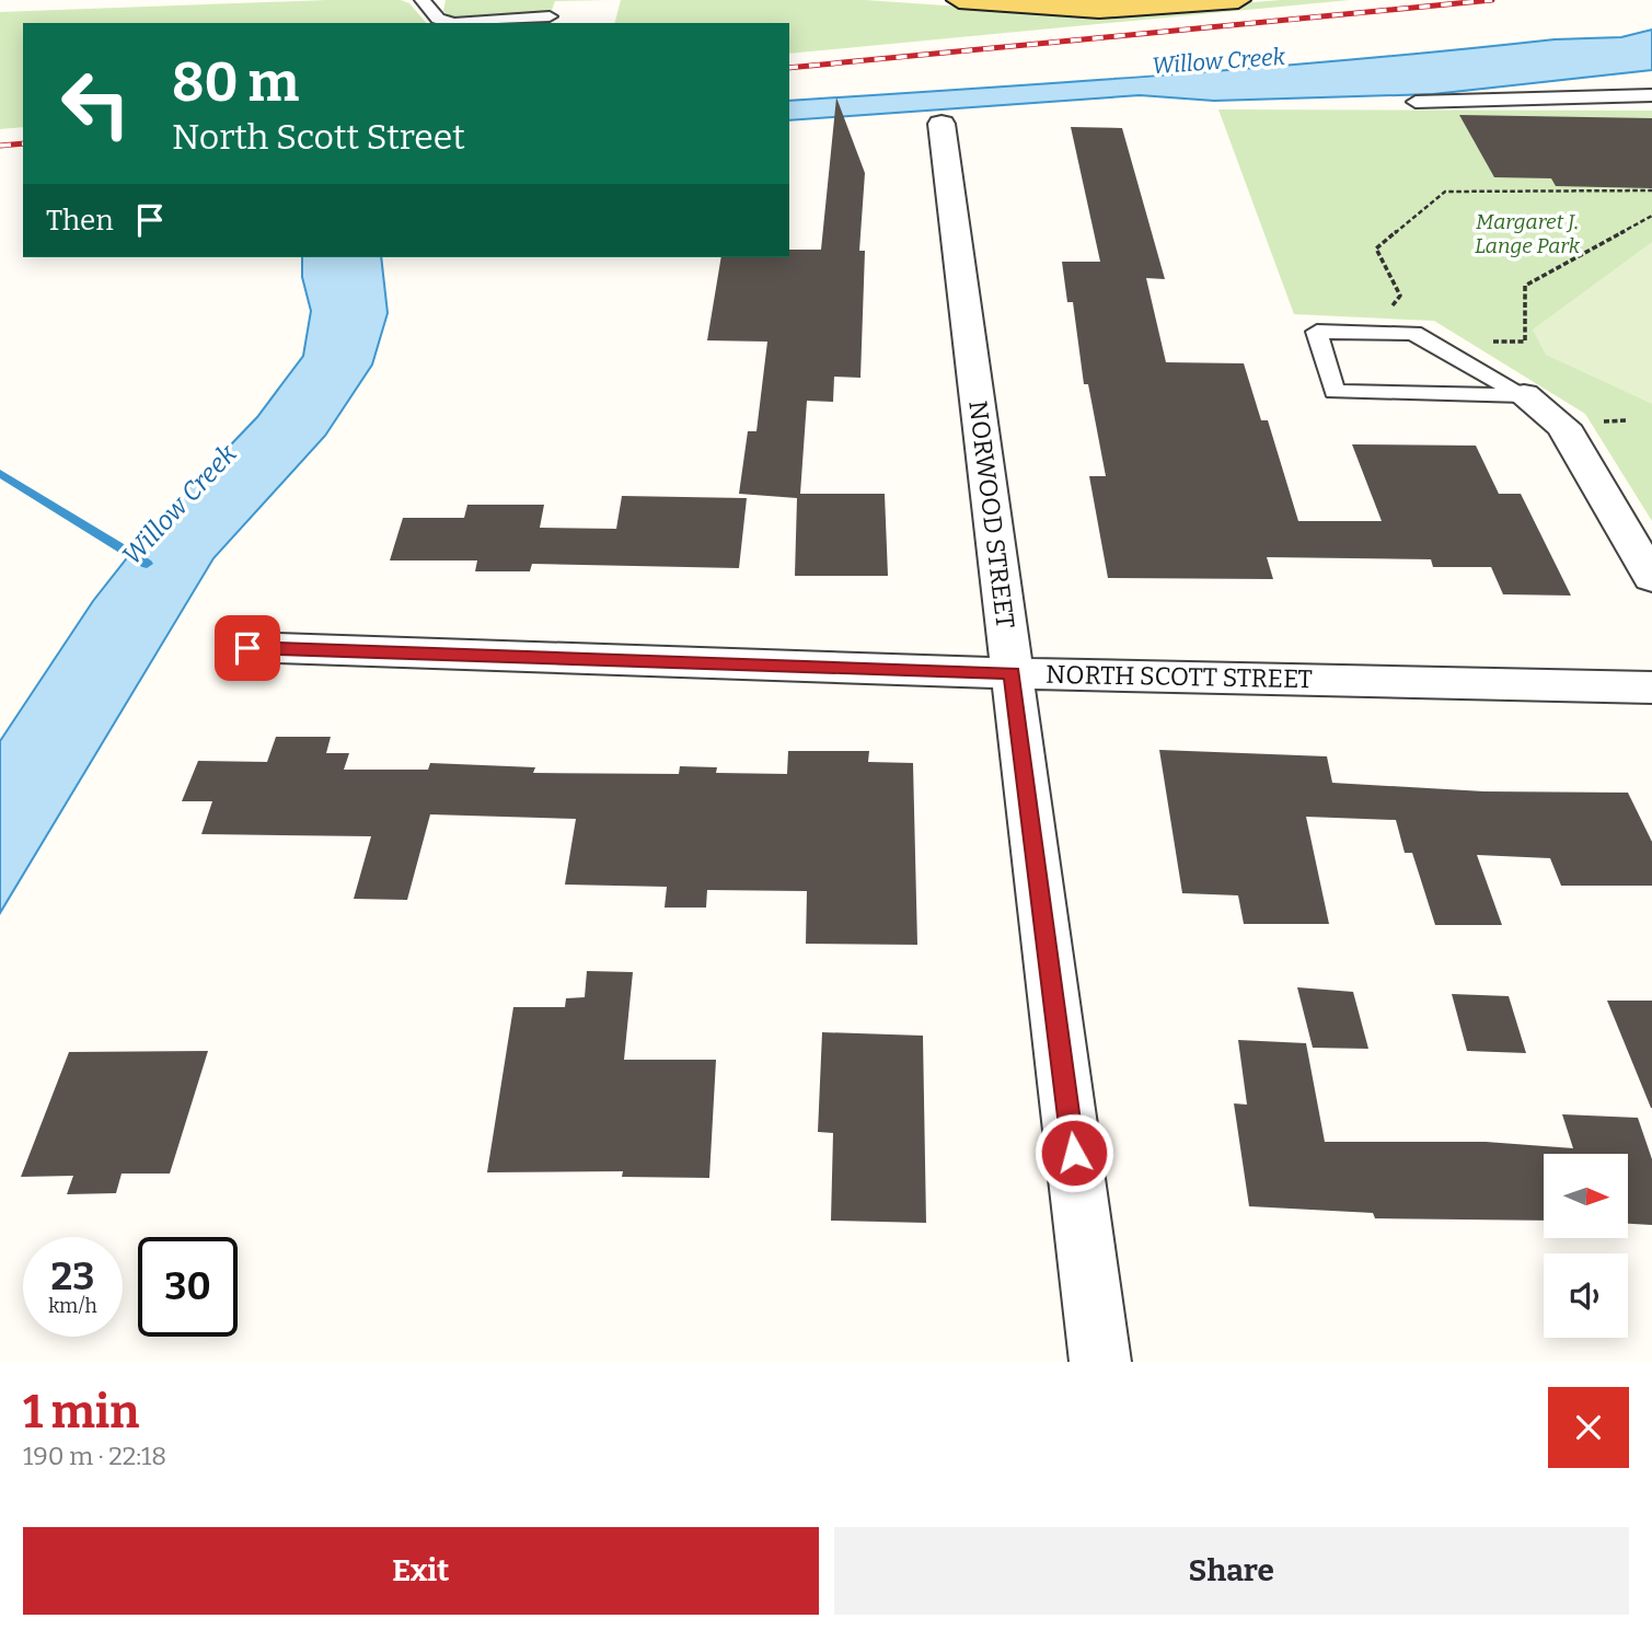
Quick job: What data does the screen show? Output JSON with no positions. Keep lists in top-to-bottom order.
{
  "streets": {
    "street": ["NORWOOD STREET", "NORTH SCOTT STREET"]
  },
  "crossings": [
    ["NORWOOD STREET", "NORTH SCOTT STREET"]
  ],
  "water": ["Willow Creek"],
  "parks": ["Margaret J. Lange Park"],
  "north": "right",
  "page": {
    "turn": ["80 m", "North Scott Street"],
    "then": "Then",
    "speed": "23 km/h",
    "limit": "30",
    "heading": ["1 min", "190 m · 22:18"],
    "buttons": ["Exit", "Share"]
  }
}
